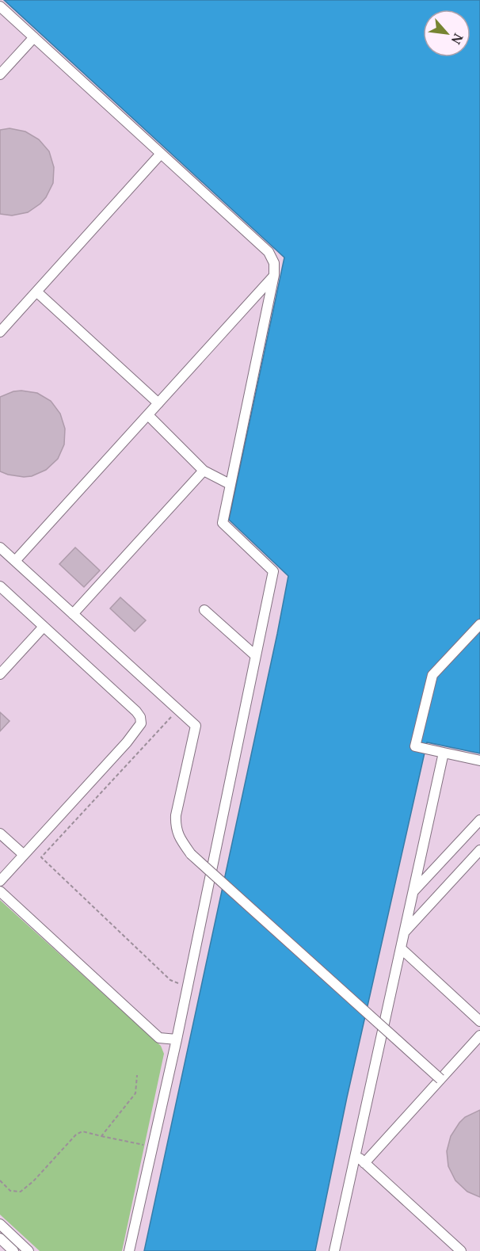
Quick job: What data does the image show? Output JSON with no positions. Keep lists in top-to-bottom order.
{
  "north": "bottom right"
}
